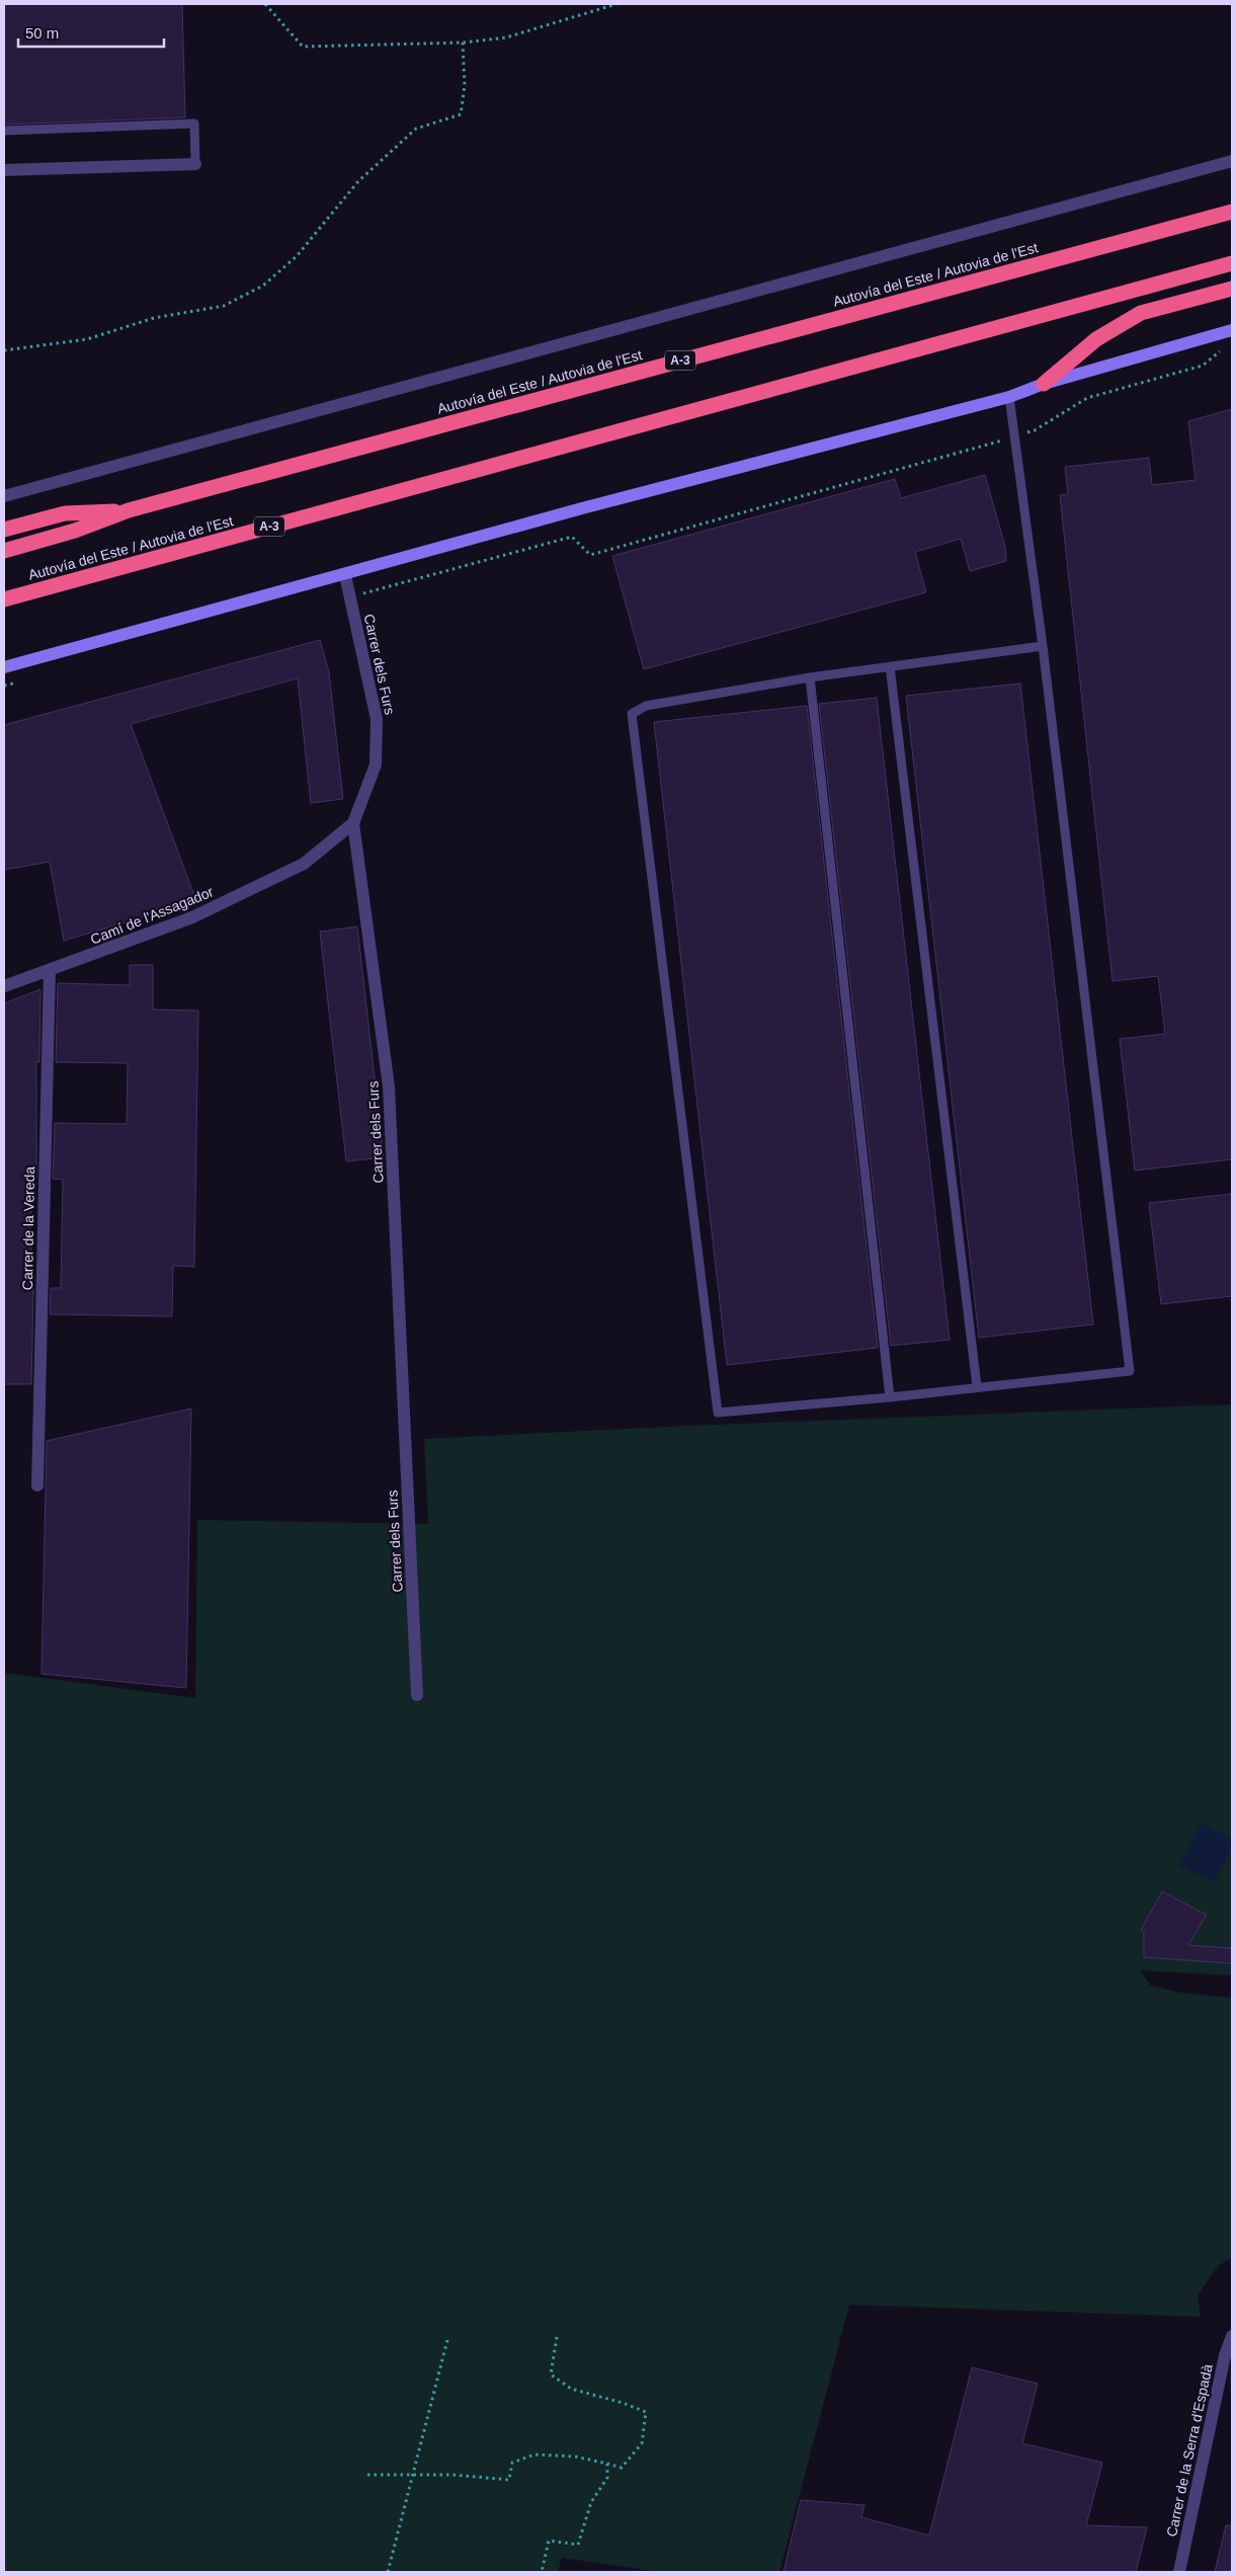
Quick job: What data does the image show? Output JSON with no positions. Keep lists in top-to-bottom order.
{
  "streets": {
    "highway": ["Autovía del Este / Autovia de l'Est", "A-3"],
    "street": [
      "Carrer dels Furs",
      "Camí de l'Assagador",
      "Carrer de la Vereda",
      "Carrer de la Serra d'Espadà"
    ]
  },
  "crossings": [
    ["Carrer dels Furs", "Camí de l'Assagador"],
    ["Camí de l'Assagador", "Carrer de la Vereda"]
  ],
  "scale_bar": "50 m"
}
